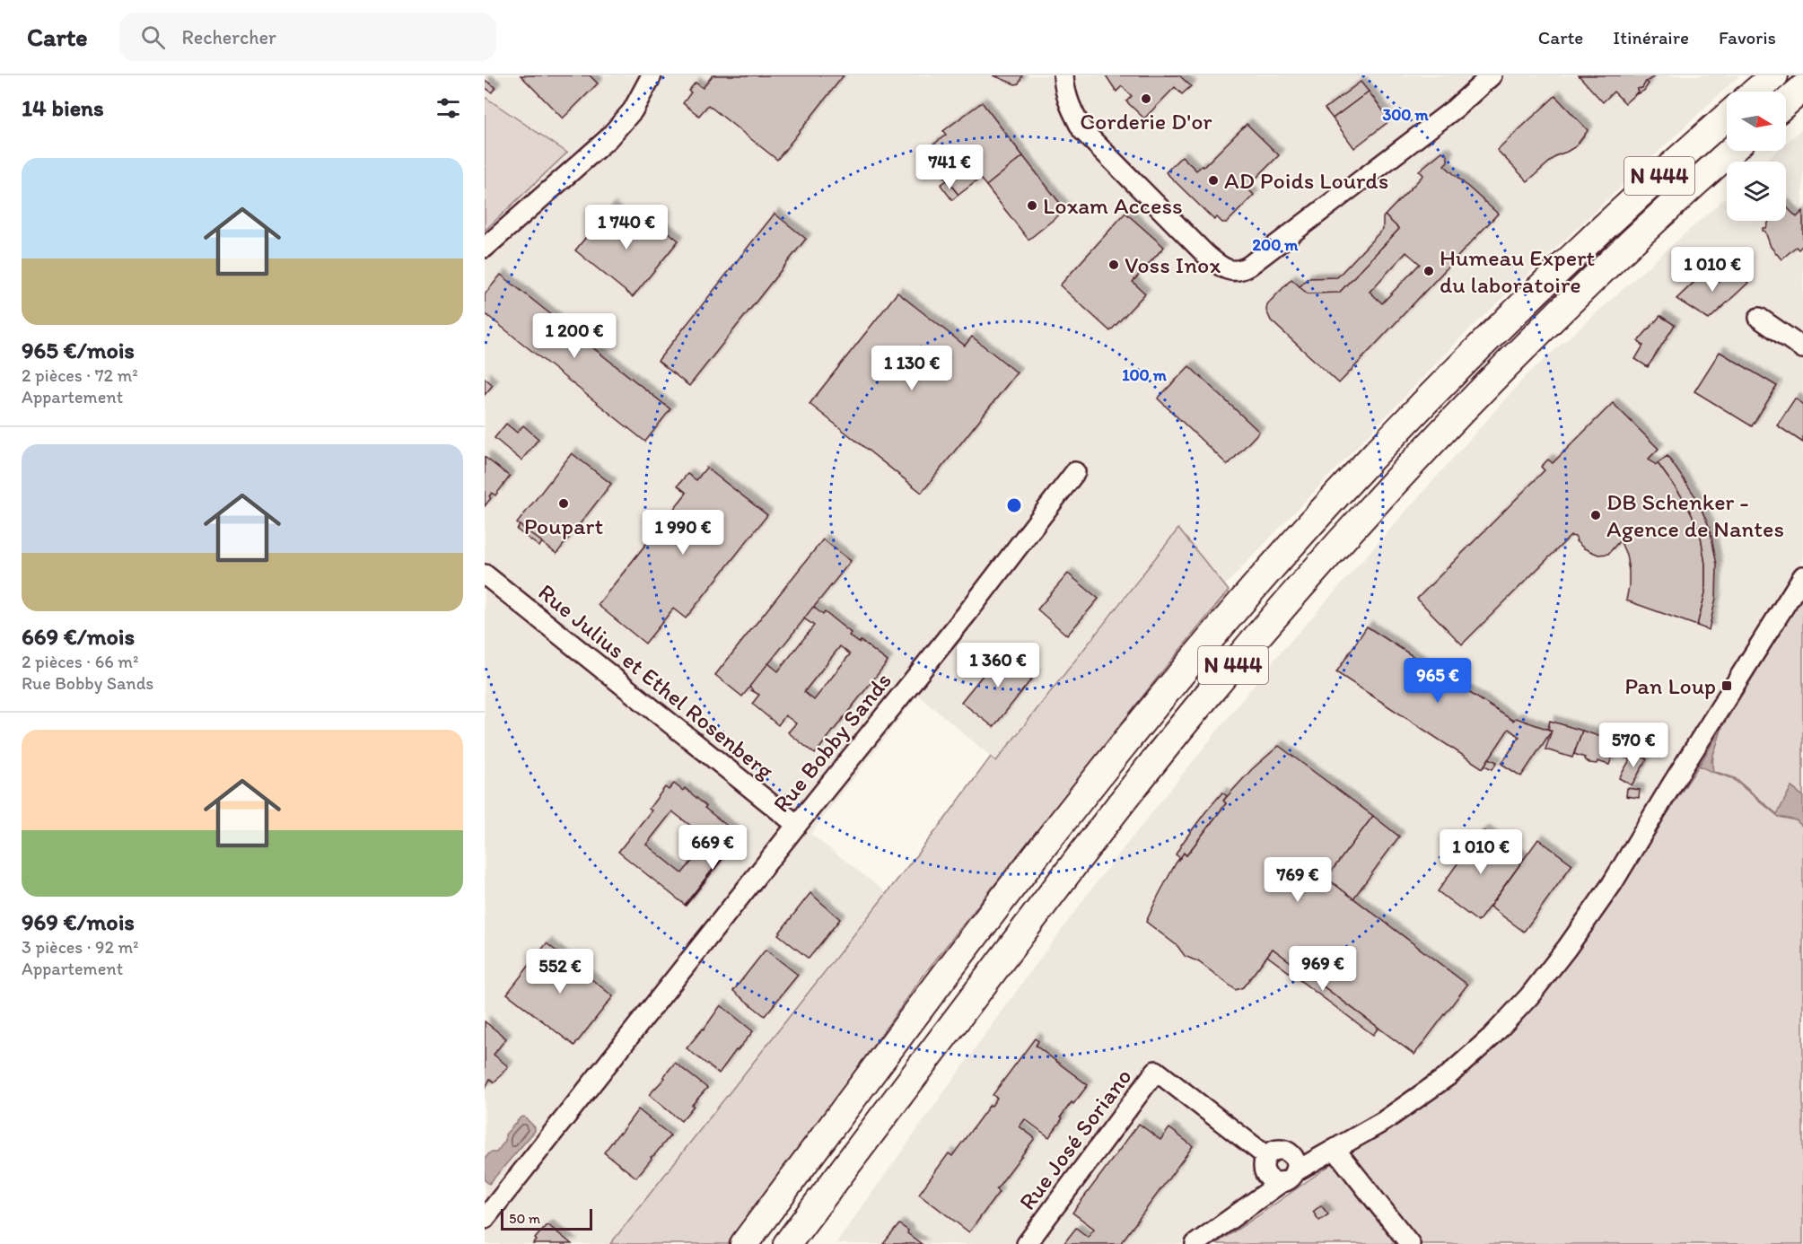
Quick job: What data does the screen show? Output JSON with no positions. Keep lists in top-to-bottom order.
{
  "streets": {
    "highway": ["N 444"],
    "street": ["Rue Julius et Ethel Rosenberg", "Rue Bobby Sands", "Rue José Soriano"]
  },
  "crossings": [
    ["Rue Julius et Ethel Rosenberg", "Rue Bobby Sands"]
  ],
  "places": {
    "other": [
      "Corderie D'or",
      "AD Poids Lourds",
      "Loxam Access",
      "Voss Inox",
      "Humeau Expert du laboratoire",
      "Poupart",
      "DB Schenker - Agence de Nantes"
    ],
    "transit": ["Pan Loup"]
  },
  "scale_bar": "50 m",
  "north": "right",
  "page": {
    "header": "Carte",
    "search": "Rechercher",
    "nav": ["Carte", "Itinéraire", "Favoris"],
    "heading": "14 biens",
    "list": [
      {
        "name": "965 €/mois",
        "note": "2 pièces · 72 m² · Appartement"
      },
      {
        "name": "669 €/mois",
        "note": "2 pièces · 66 m² · Rue Bobby Sands"
      },
      {
        "name": "969 €/mois",
        "note": "3 pièces · 92 m² · Appartement"
      }
    ],
    "price": [
      "741 €",
      "1 740 €",
      "1 010 €",
      "1 200 €",
      "1 130 €",
      "1 990 €",
      "1 360 €",
      "965 €",
      "570 €",
      "669 €",
      "1 010 €",
      "769 €",
      "969 €",
      "552 €"
    ],
    "scale": "50 m"
  },
  "rings": ["300 m", "200 m", "100 m"]
}
